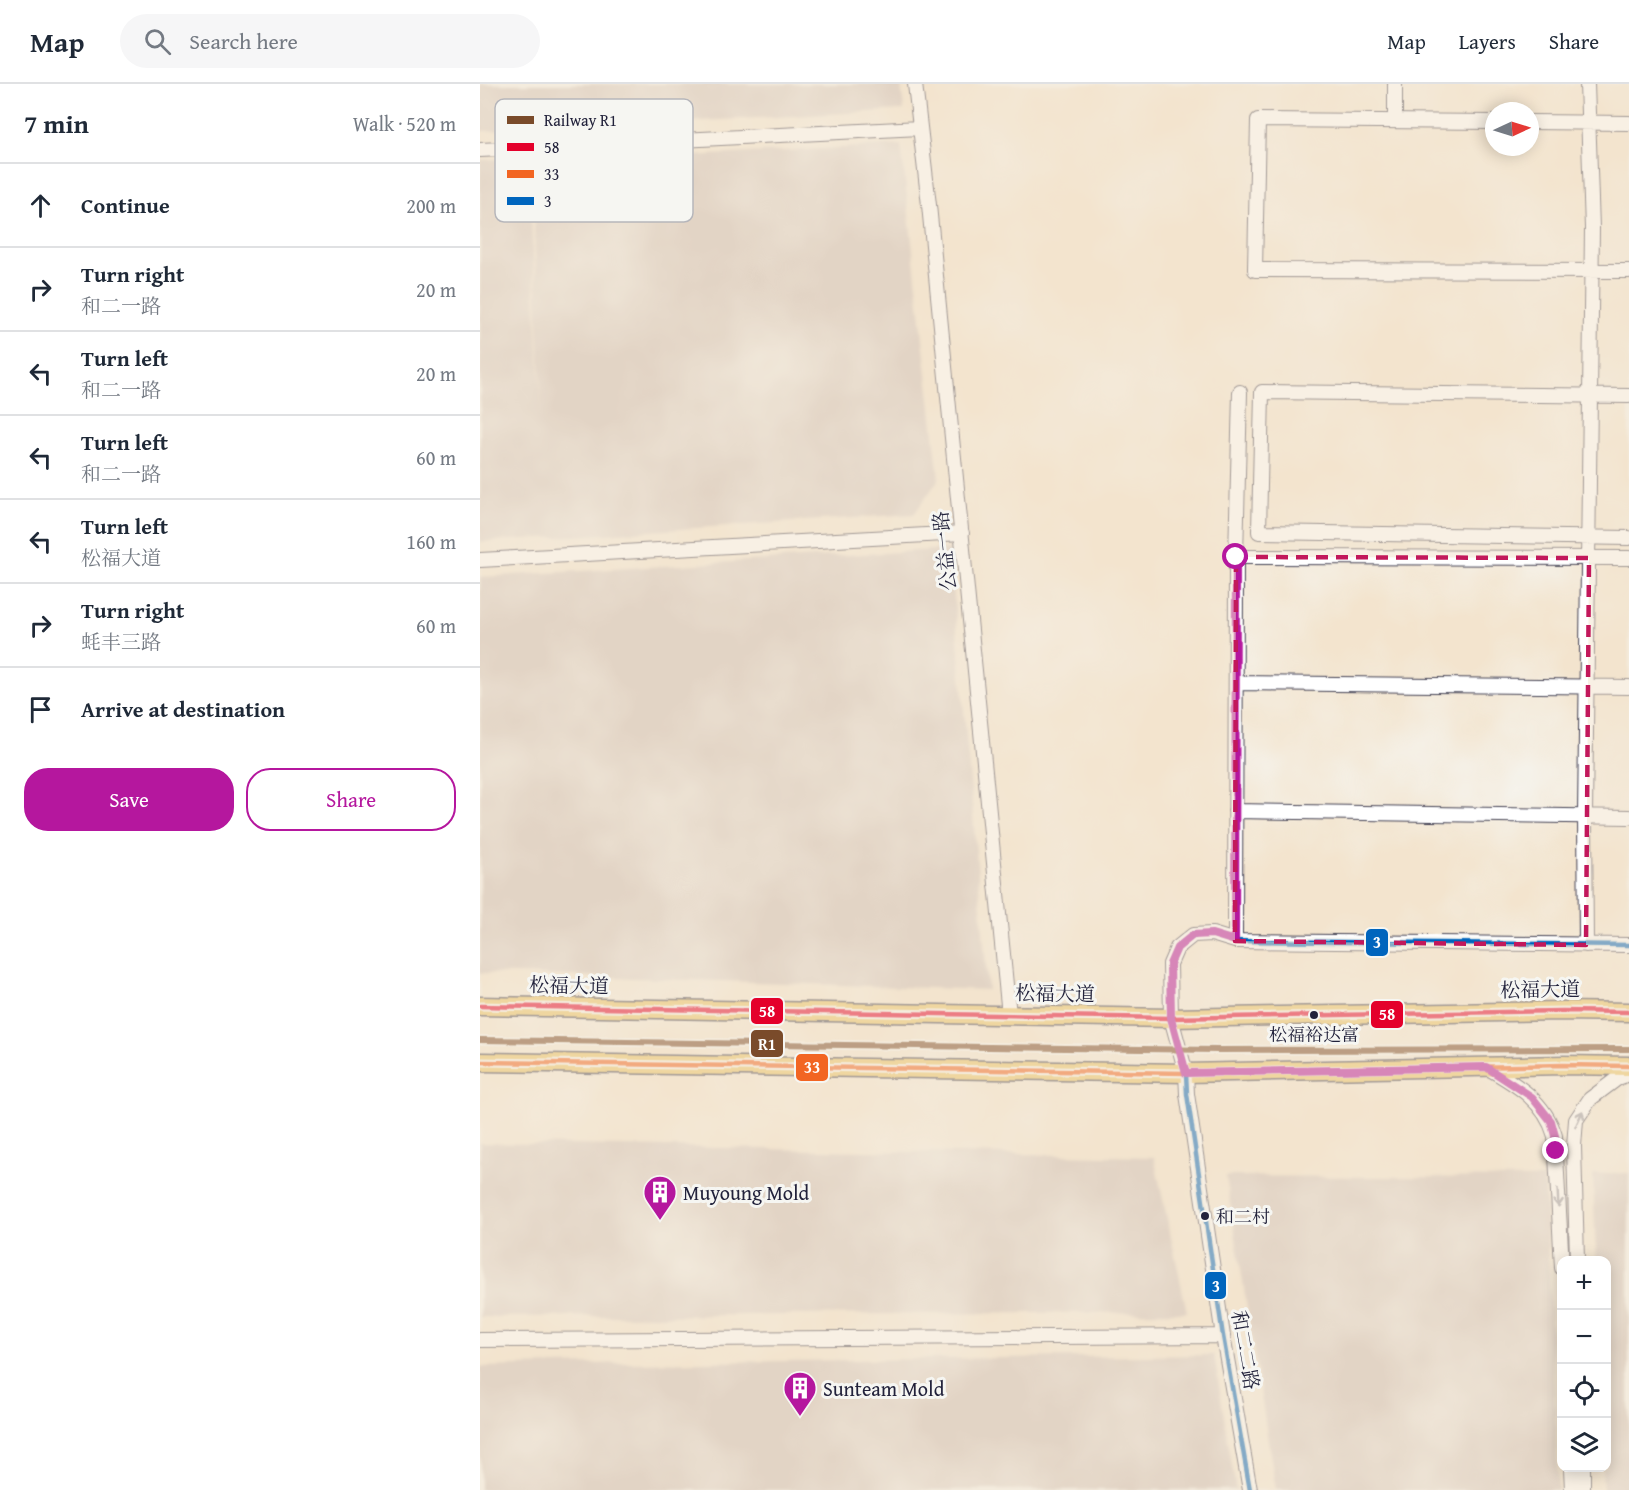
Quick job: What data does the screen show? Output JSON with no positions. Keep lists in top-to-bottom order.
{
  "streets": {
    "main road": ["松福大道"],
    "street": ["公益一路", "和二二路"]
  },
  "crossings": [
    ["公益一路", "松福大道"],
    ["松福大道", "和二二路"]
  ],
  "places": {
    "other": ["松福裕达富", "和二村"],
    "building": ["Muyoung Mold", "Sunteam Mold"]
  },
  "lines": [
    "transit line 3",
    "transit line 58",
    "rail line R1",
    "transit line 33"
  ],
  "legend": [
    "Railway R1",
    "58",
    "33",
    "3"
  ],
  "north": "right",
  "page": {
    "header": "Map",
    "search": "Search here",
    "nav": ["Map", "Layers", "Share"],
    "heading": ["7 min", "Walk · 520 m"],
    "list": [
      ["Continue", "200 m"],
      ["Turn right", "和二一路", "20 m"],
      ["Turn left", "和二一路", "20 m"],
      ["Turn left", "和二一路", "60 m"],
      ["Turn left", "松福大道", "160 m"],
      ["Turn right", "蚝丰三路", "60 m"],
      "Arrive at destination"
    ],
    "buttons": ["Save", "Share"],
    "map_buttons": ["+", "−"]
  }
}
